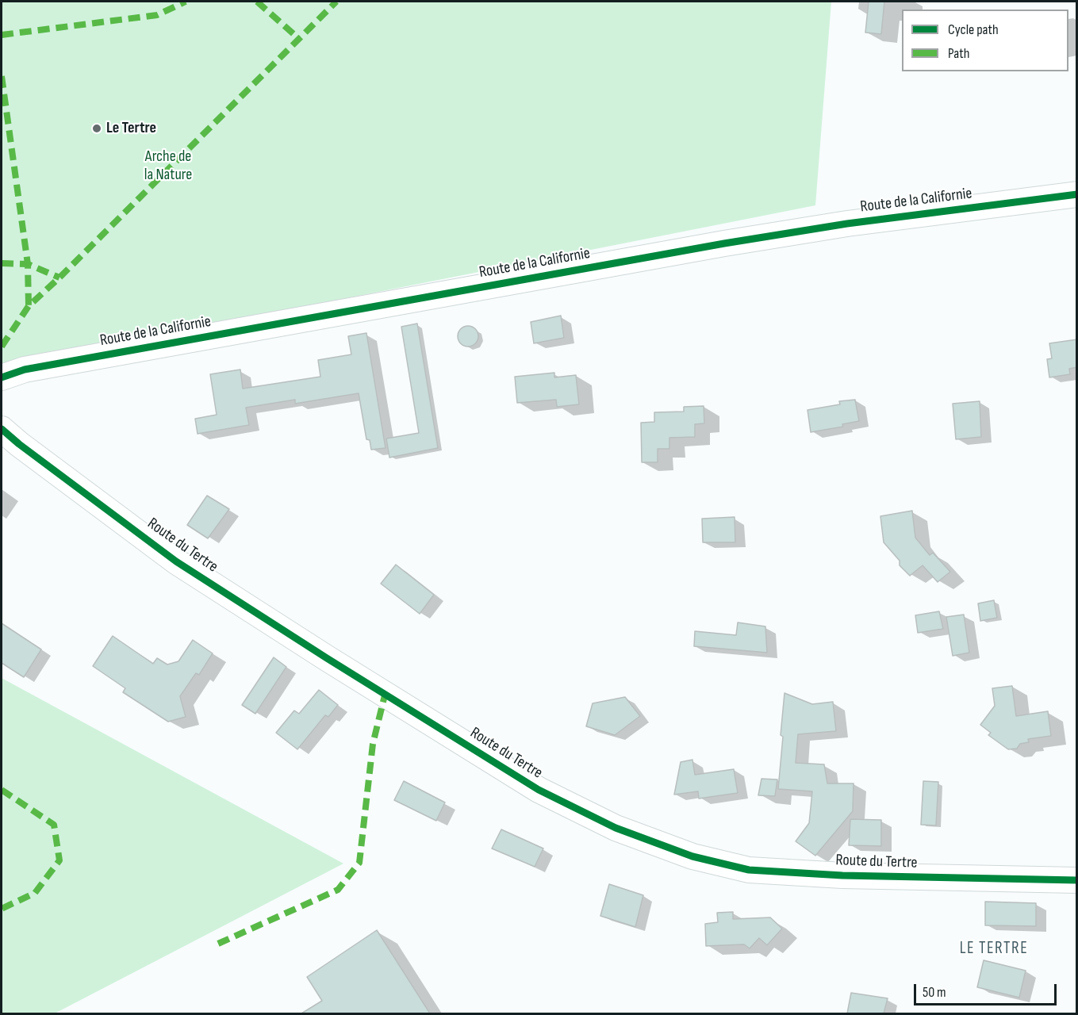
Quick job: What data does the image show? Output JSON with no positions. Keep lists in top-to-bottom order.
{
  "streets": {
    "street": ["Route de la Californie", "Route du Tertre"]
  },
  "districts": ["LE TERTRE"],
  "parks": ["Arche de la Nature"],
  "places": ["Le Tertre"],
  "legend": ["Cycle path", "Path"],
  "scale_bar": "50 m"
}
